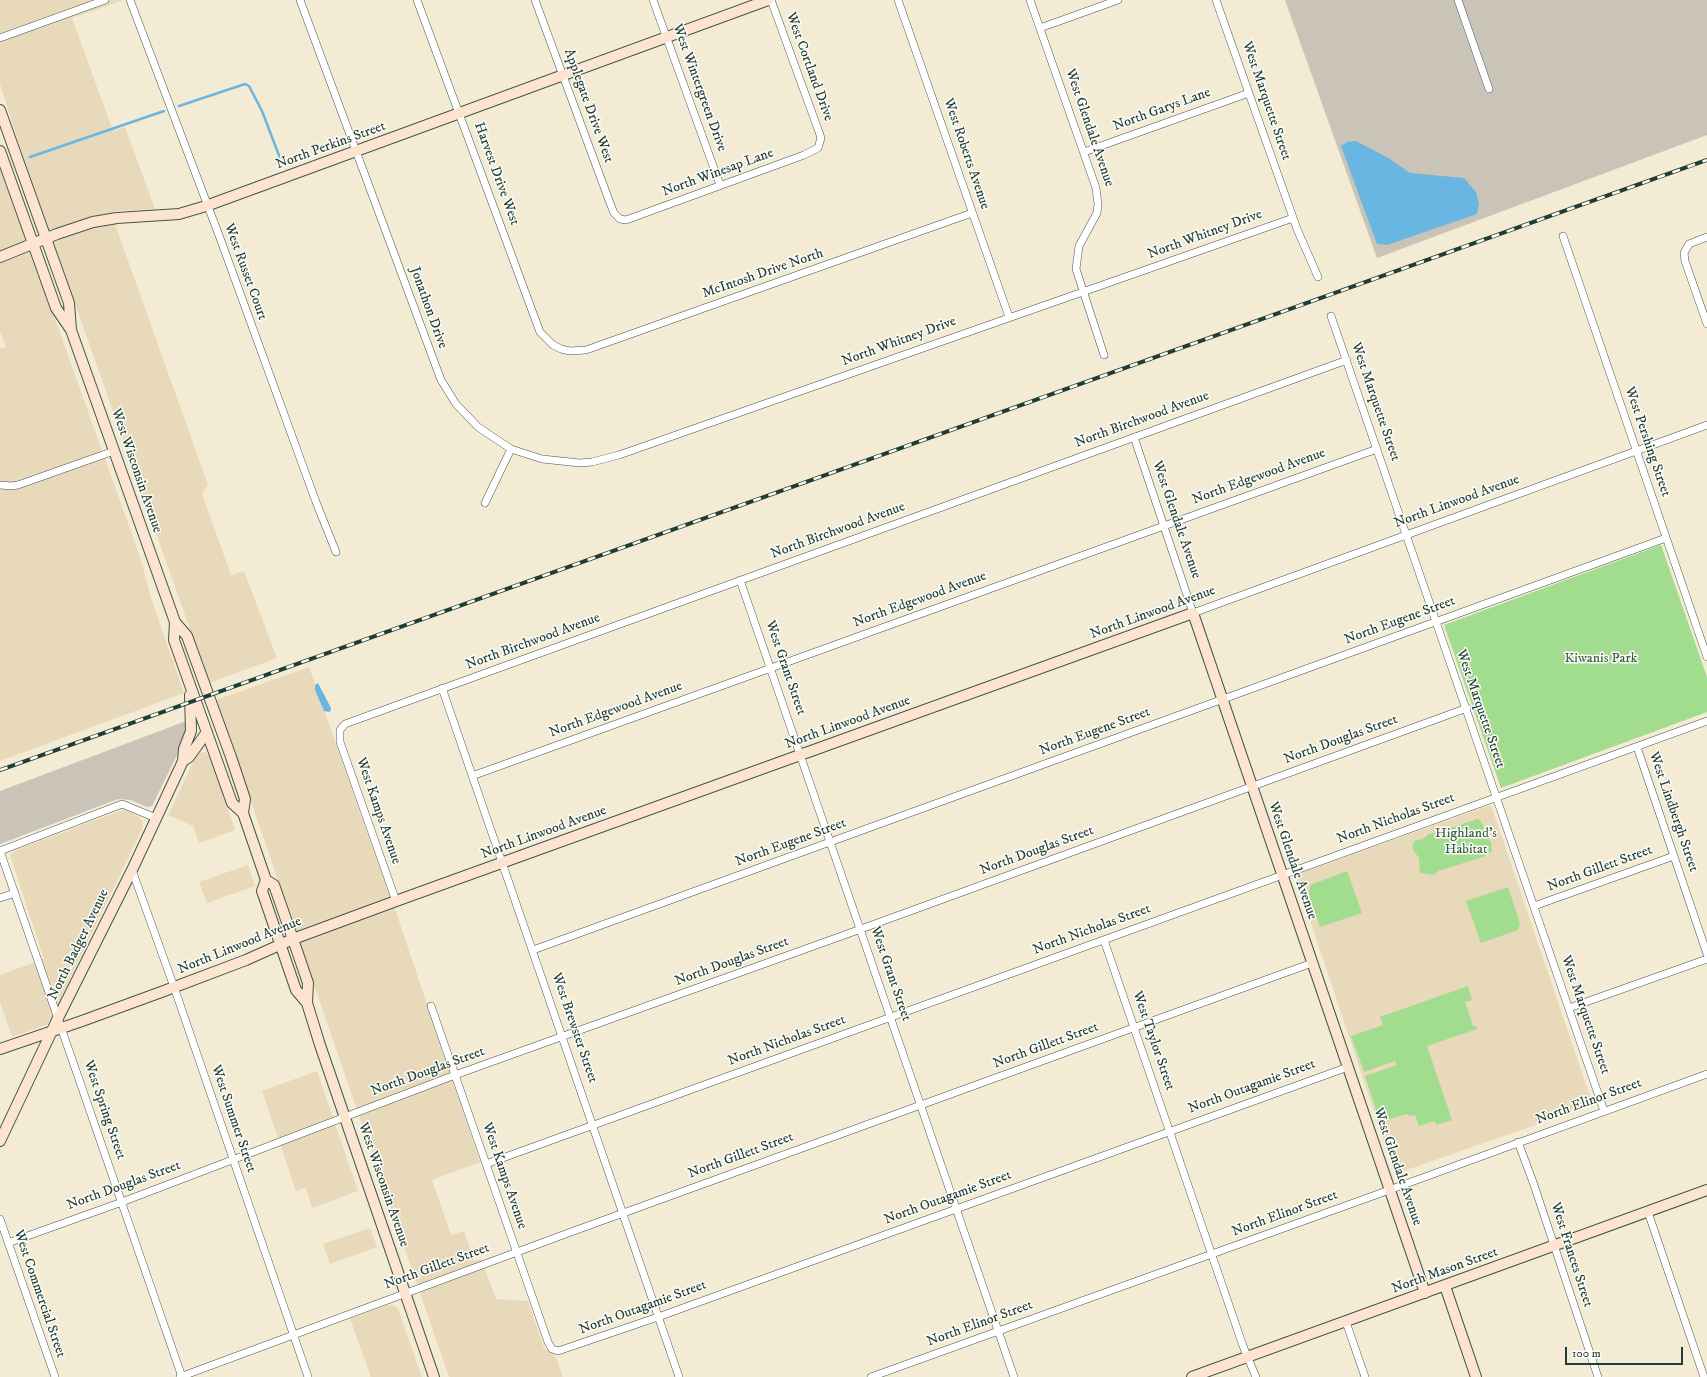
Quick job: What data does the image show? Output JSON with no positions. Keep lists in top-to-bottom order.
{
  "streets": {
    "main road": [
      "West Glendale Avenue",
      "North Perkins Street",
      "West Wisconsin Avenue",
      "North Linwood Avenue",
      "North Badger Avenue",
      "North Mason Street"
    ],
    "street": [
      "West Cortland Drive",
      "West Wintergreen Drive",
      "West Marquette Street",
      "Applegate Drive West",
      "North Garys Lane",
      "West Roberts Avenue",
      "North Winesap Lane",
      "Harvest Drive West",
      "North Whitney Drive",
      "West Russet Court",
      "McIntosh Drive North",
      "Jonathon Drive",
      "North Birchwood Avenue",
      "West Pershing Street",
      "North Edgewood Avenue",
      "North Eugene Street",
      "West Grant Street",
      "North Douglas Street",
      "West Kamps Avenue",
      "West Lindbergh Street",
      "North Nicholas Street",
      "North Gillett Street",
      "West Brewster Street",
      "West Taylor Street",
      "North Outagamie Street",
      "North Elinor Street",
      "West Spring Street",
      "West Summer Street",
      "West Frances Street",
      "West Commercial Street"
    ]
  },
  "crossings": [
    ["West Cortland Drive", "North Perkins Street"],
    ["West Cortland Drive", "North Winesap Lane"],
    ["West Wintergreen Drive", "North Perkins Street"],
    ["West Wintergreen Drive", "North Winesap Lane"],
    ["West Marquette Street", "North Garys Lane"],
    ["West Marquette Street", "North Whitney Drive"],
    ["West Marquette Street", "North Birchwood Avenue"],
    ["West Marquette Street", "North Edgewood Avenue"],
    ["West Marquette Street", "North Linwood Avenue"],
    ["West Marquette Street", "North Eugene Street"],
    ["West Marquette Street", "North Douglas Street"],
    ["West Marquette Street", "North Nicholas Street"],
    ["West Marquette Street", "North Gillett Street"],
    ["West Marquette Street", "North Elinor Street"],
    ["Applegate Drive West", "North Perkins Street"],
    ["Applegate Drive West", "North Winesap Lane"],
    ["North Garys Lane", "West Glendale Avenue"],
    ["West Glendale Avenue", "North Whitney Drive"],
    ["West Glendale Avenue", "North Birchwood Avenue"],
    ["West Glendale Avenue", "North Edgewood Avenue"],
    ["West Glendale Avenue", "North Linwood Avenue"],
    ["West Glendale Avenue", "North Eugene Street"],
    ["West Glendale Avenue", "North Douglas Street"],
    ["West Glendale Avenue", "North Nicholas Street"],
    ["West Glendale Avenue", "North Gillett Street"],
    ["West Glendale Avenue", "North Outagamie Street"],
    ["West Glendale Avenue", "North Elinor Street"],
    ["West Glendale Avenue", "North Mason Street"],
    ["North Perkins Street", "Harvest Drive West"],
    ["North Perkins Street", "West Russet Court"],
    ["North Perkins Street", "Jonathon Drive"],
    ["North Perkins Street", "West Wisconsin Avenue"],
    ["West Roberts Avenue", "North Whitney Drive"],
    ["West Roberts Avenue", "McIntosh Drive North"],
    ["Harvest Drive West", "McIntosh Drive North"],
    ["North Whitney Drive", "Jonathon Drive"],
    ["North Birchwood Avenue", "West Grant Street"],
    ["North Birchwood Avenue", "West Kamps Avenue"],
    ["North Birchwood Avenue", "West Brewster Street"],
    ["West Pershing Street", "North Linwood Avenue"],
    ["West Pershing Street", "North Eugene Street"],
    ["West Wisconsin Avenue", "North Linwood Avenue"],
    ["West Wisconsin Avenue", "North Douglas Street"],
    ["West Wisconsin Avenue", "North Gillett Street"],
    ["West Wisconsin Avenue", "North Badger Avenue"],
    ["North Edgewood Avenue", "West Grant Street"],
    ["North Edgewood Avenue", "West Brewster Street"],
    ["North Linwood Avenue", "West Grant Street"],
    ["North Linwood Avenue", "West Kamps Avenue"],
    ["North Linwood Avenue", "North Badger Avenue"],
    ["North Linwood Avenue", "West Brewster Street"],
    ["North Linwood Avenue", "West Spring Street"],
    ["North Linwood Avenue", "West Summer Street"],
    ["North Eugene Street", "West Grant Street"],
    ["North Eugene Street", "West Brewster Street"],
    ["West Grant Street", "North Douglas Street"],
    ["West Grant Street", "North Nicholas Street"],
    ["West Grant Street", "North Gillett Street"],
    ["West Grant Street", "North Outagamie Street"],
    ["West Grant Street", "North Elinor Street"],
    ["North Douglas Street", "West Kamps Avenue"],
    ["North Douglas Street", "West Brewster Street"],
    ["North Douglas Street", "West Spring Street"],
    ["North Douglas Street", "West Summer Street"],
    ["North Douglas Street", "West Commercial Street"],
    ["West Kamps Avenue", "North Nicholas Street"],
    ["West Kamps Avenue", "North Gillett Street"],
    ["West Kamps Avenue", "North Outagamie Street"],
    ["West Lindbergh Street", "North Nicholas Street"],
    ["West Lindbergh Street", "North Gillett Street"],
    ["North Nicholas Street", "West Brewster Street"],
    ["North Nicholas Street", "West Taylor Street"],
    ["North Gillett Street", "West Brewster Street"],
    ["North Gillett Street", "West Taylor Street"],
    ["North Gillett Street", "West Spring Street"],
    ["North Gillett Street", "West Summer Street"],
    ["North Badger Avenue", "West Spring Street"],
    ["North Badger Avenue", "West Summer Street"],
    ["West Brewster Street", "North Outagamie Street"],
    ["West Taylor Street", "North Outagamie Street"],
    ["West Taylor Street", "North Elinor Street"],
    ["West Taylor Street", "North Mason Street"],
    ["North Elinor Street", "West Frances Street"],
    ["West Frances Street", "North Mason Street"]
  ],
  "parks": ["Kiwanis Park", "Highland's Habitat"],
  "scale_bar": "100 m"
}
